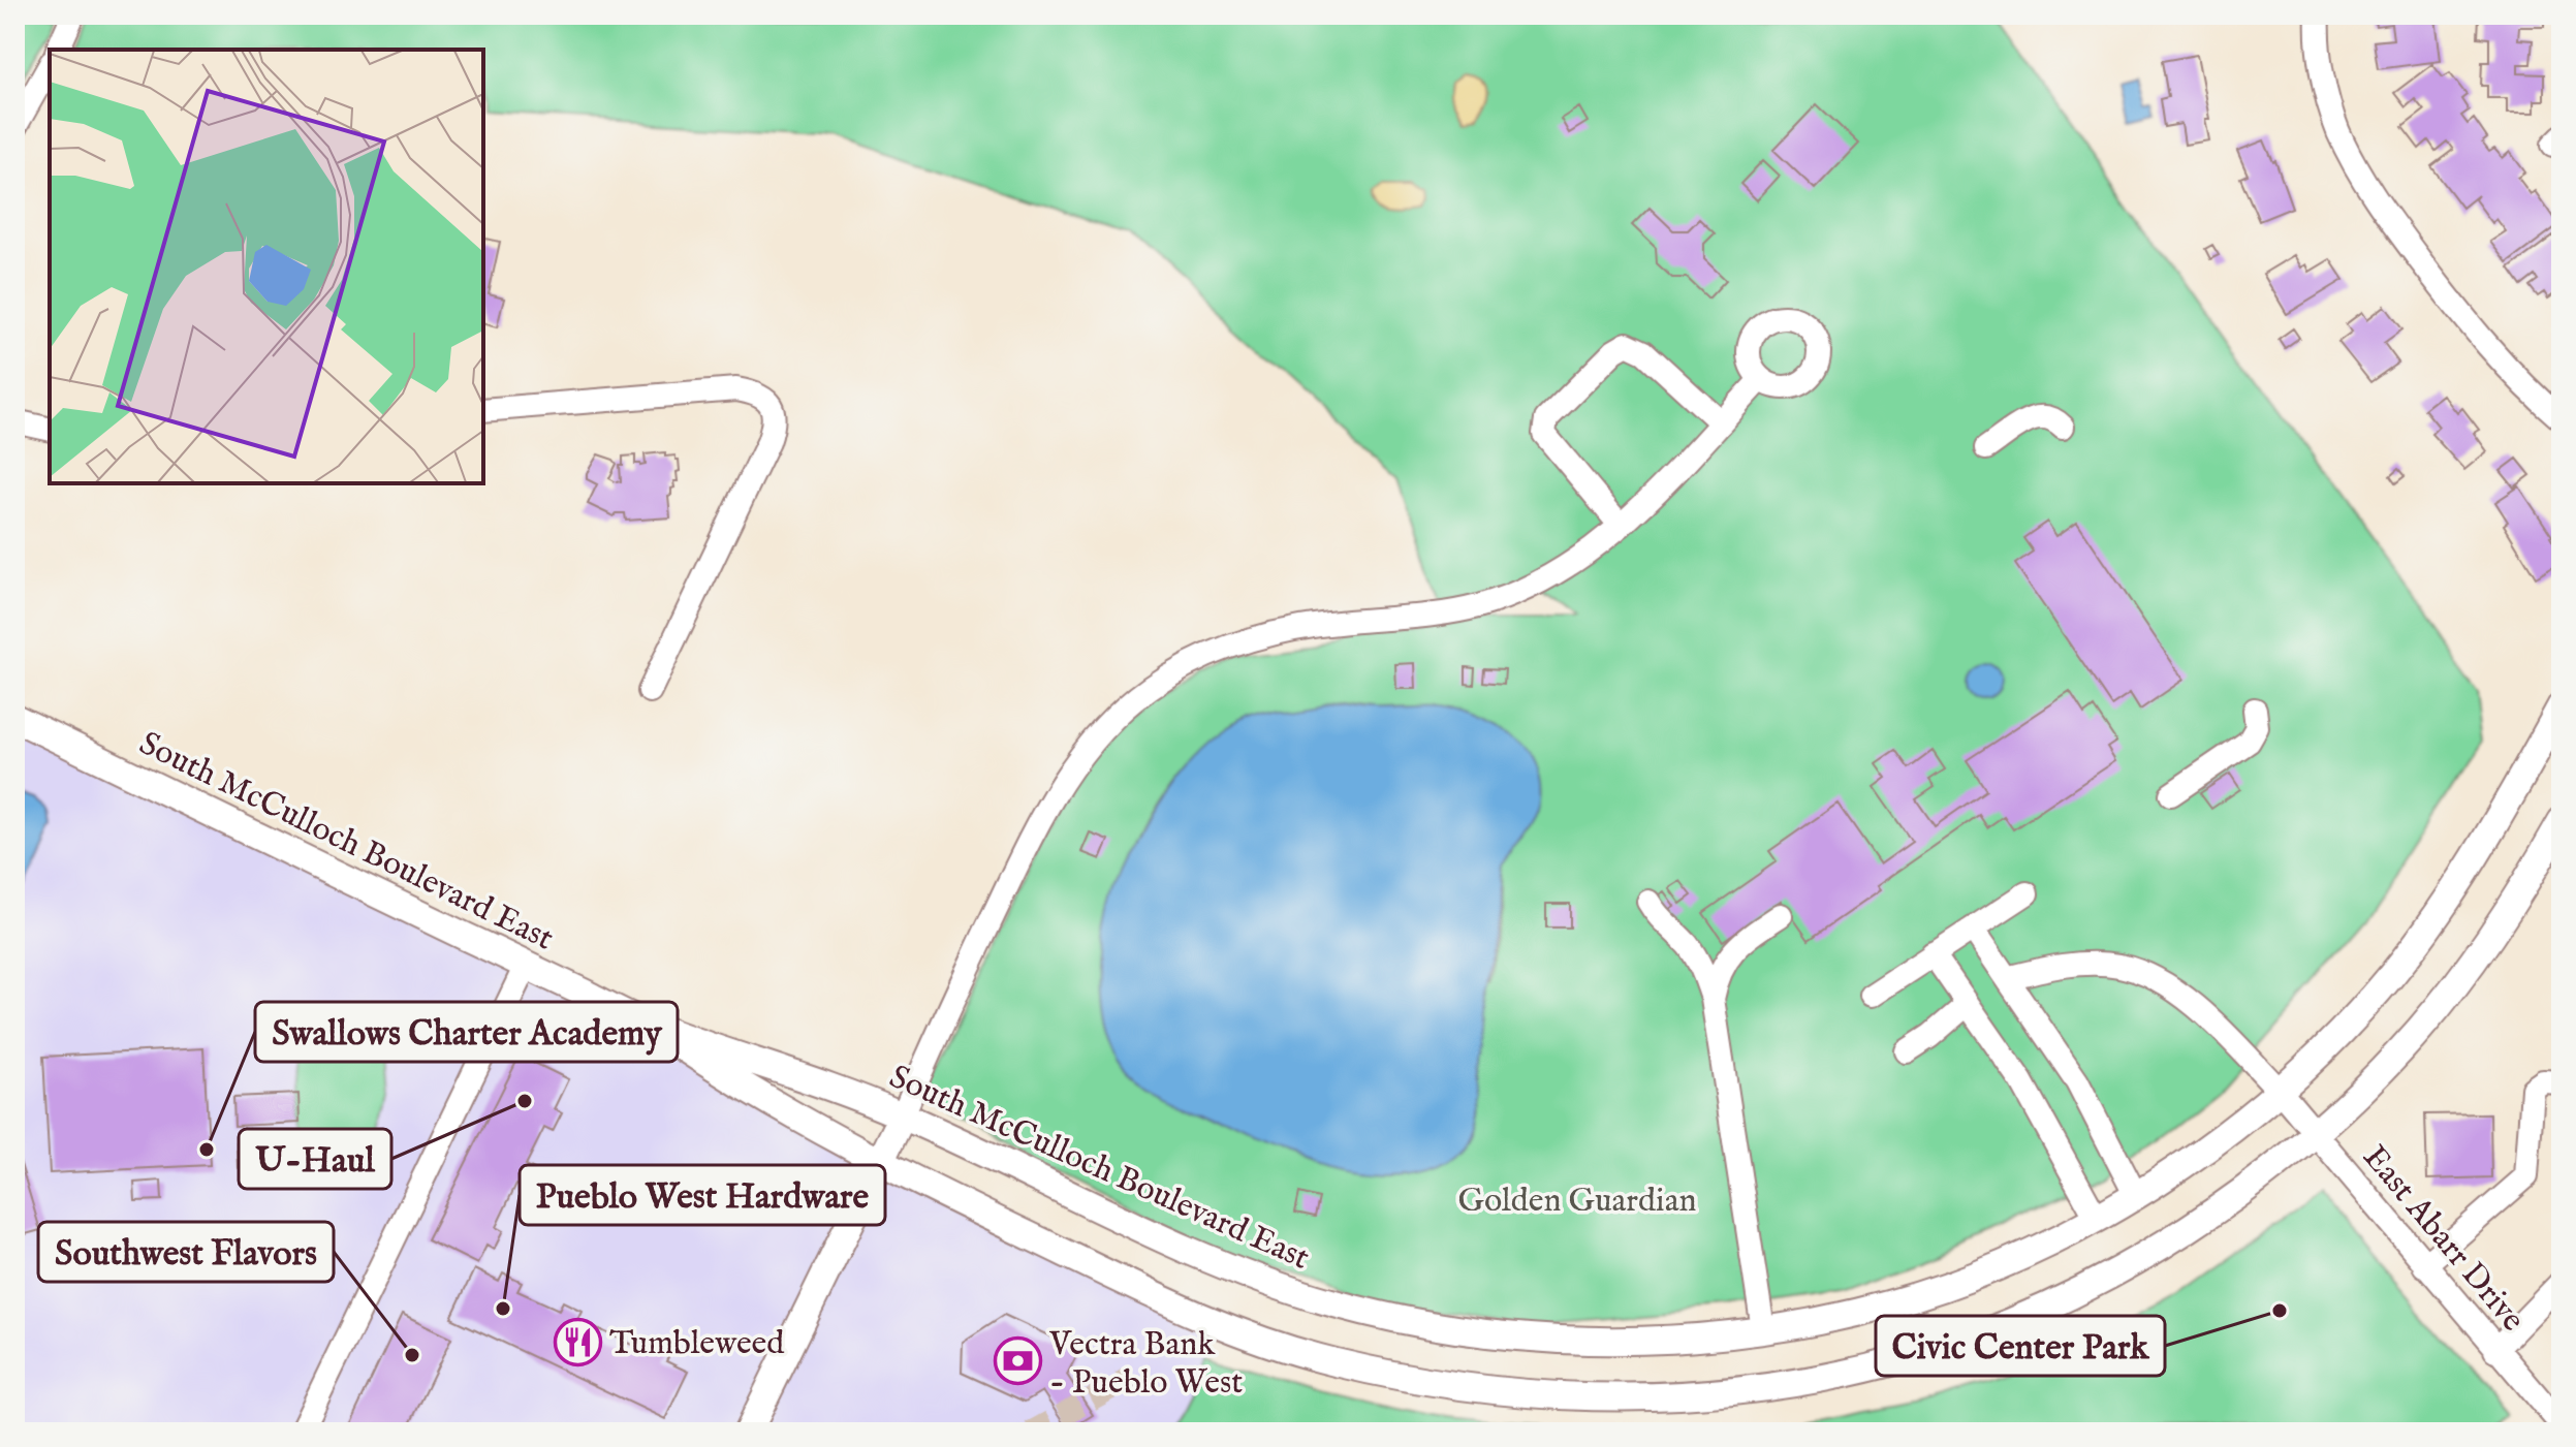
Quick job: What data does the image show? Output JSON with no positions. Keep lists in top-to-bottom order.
{
  "streets": {
    "main road": ["South McCulloch Boulevard East"],
    "street": ["East Abarr Drive"]
  },
  "crossings": [
    ["South McCulloch Boulevard East", "East Abarr Drive"]
  ],
  "parks": ["Golden Guardian"],
  "places": {
    "other": [
      "U-Haul",
      "Swallows Charter Academy",
      "Pueblo West Hardware",
      "Civic Center Park",
      "Southwest Flavors"
    ],
    "restaurant": ["Tumbleweed"],
    "bank": ["Vectra Bank - Pueblo West"]
  }
}
